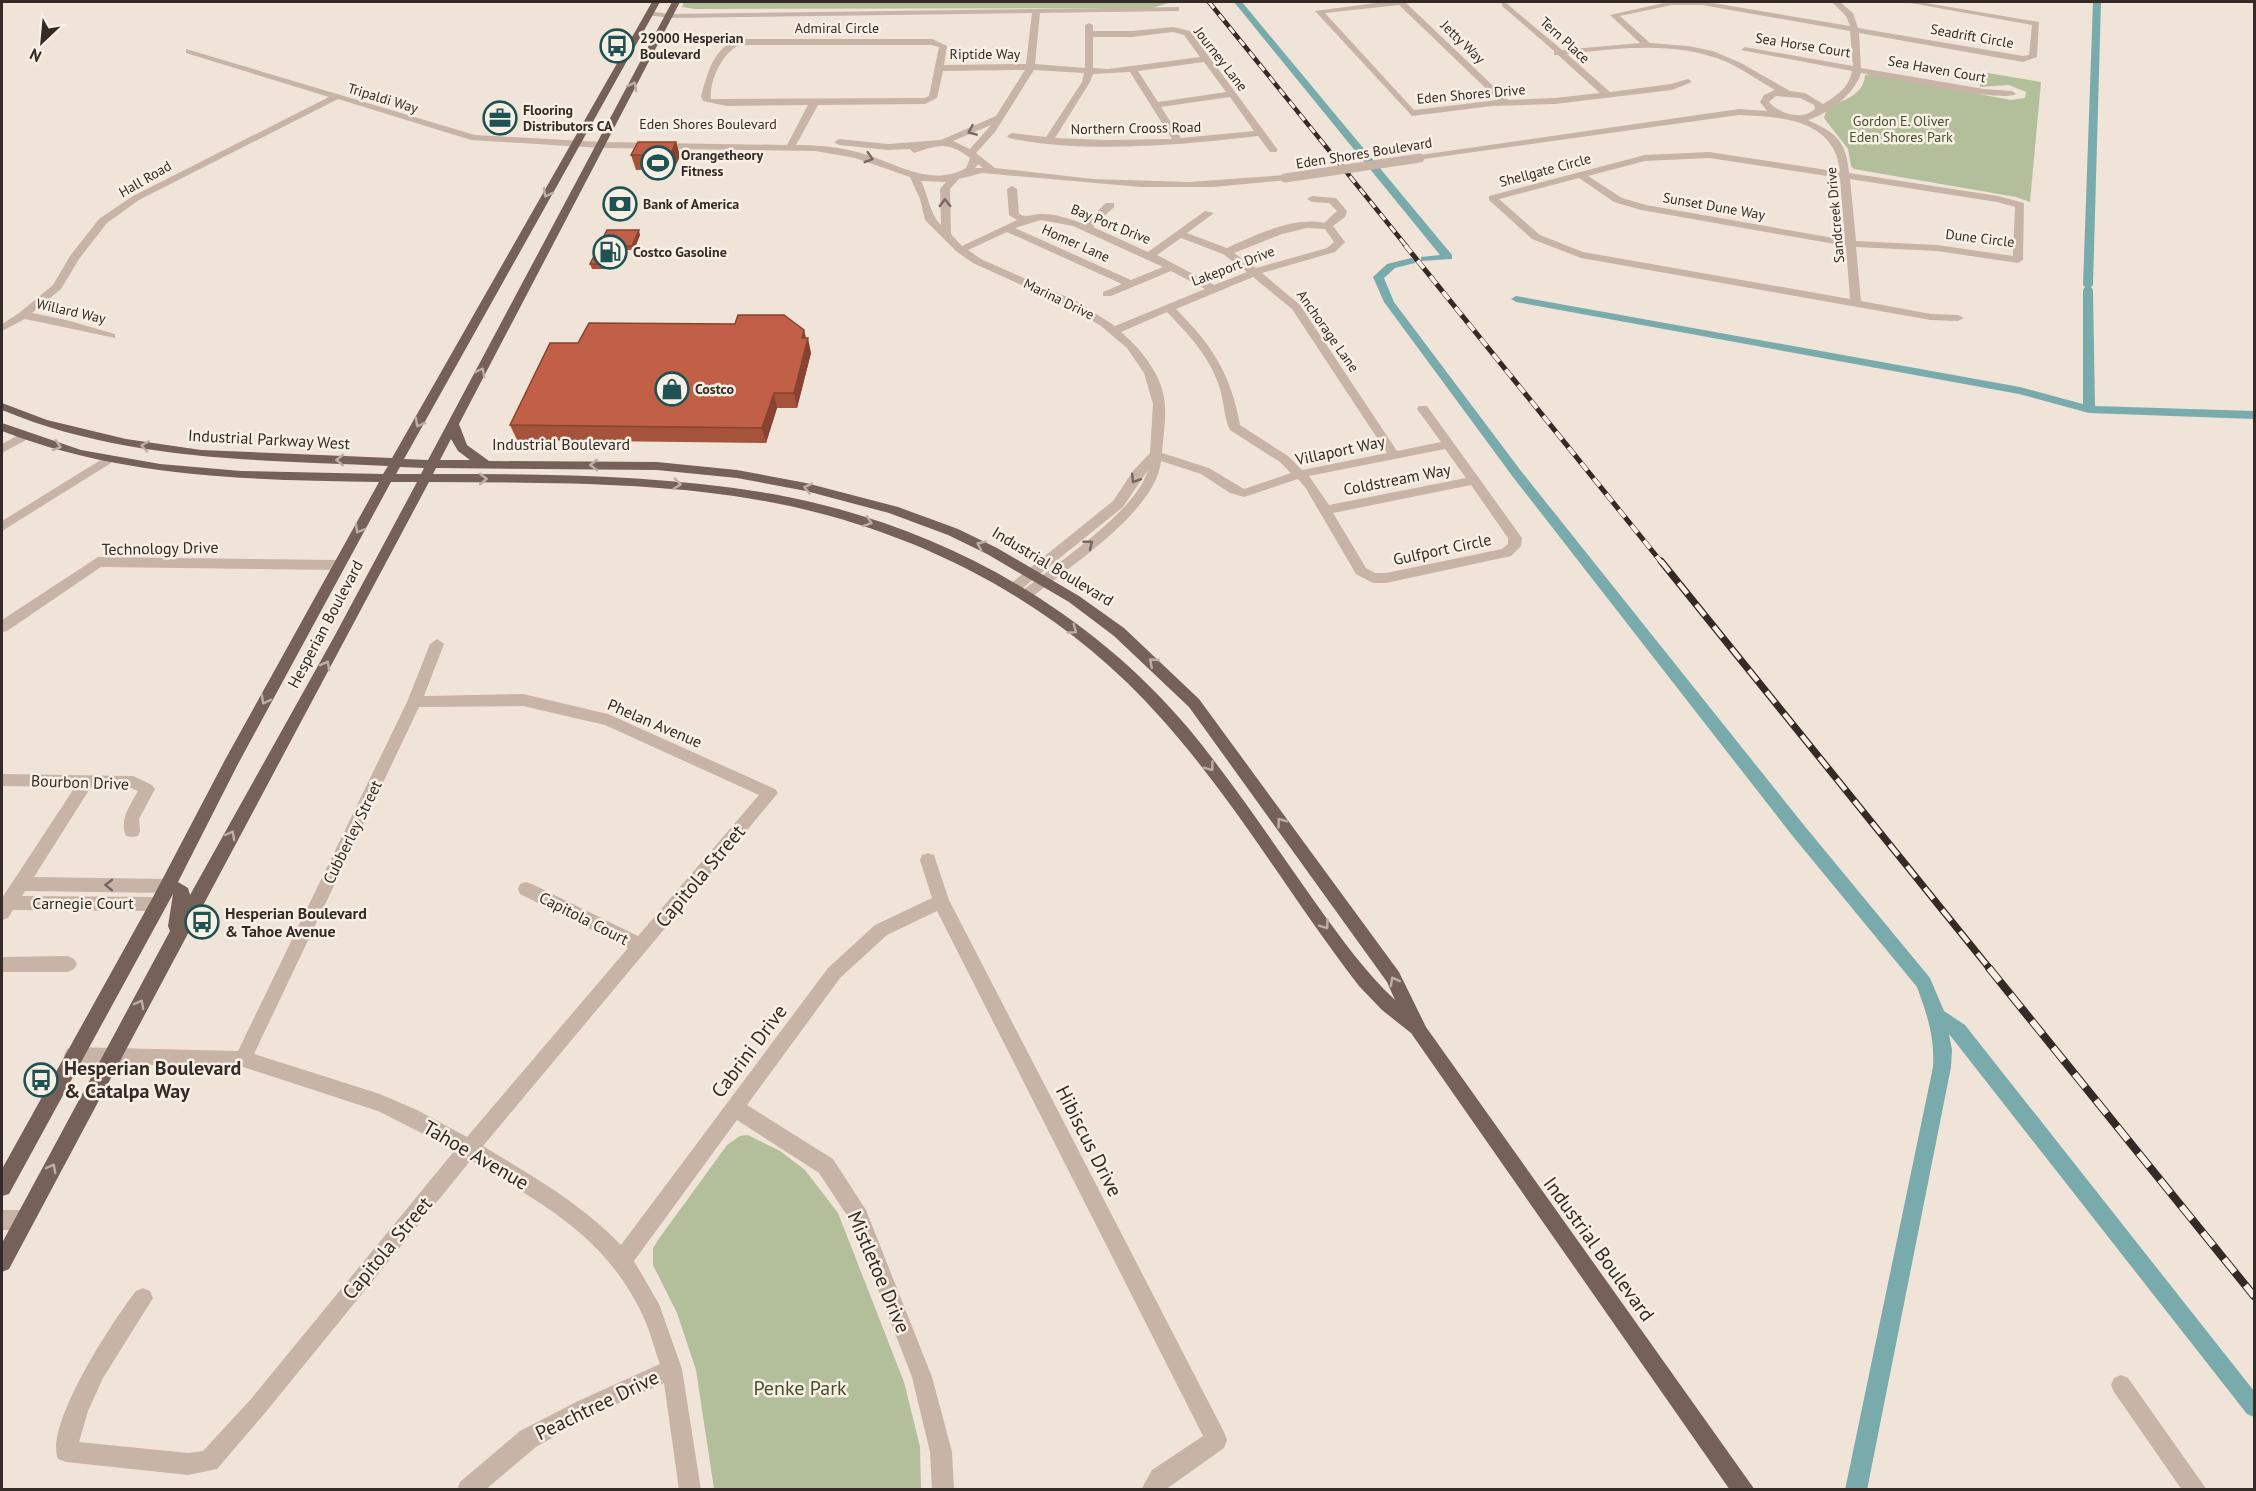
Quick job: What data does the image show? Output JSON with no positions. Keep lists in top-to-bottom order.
{
  "streets": {
    "main road": ["Industrial Parkway West", "Industrial Boulevard", "Hesperian Boulevard"],
    "street": [
      "Admiral Circle",
      "Seadrift Circle",
      "Tern Place",
      "Jetty Way",
      "Sea Horse Court",
      "Riptide Way",
      "Journey Lane",
      "Sea Haven Court",
      "Eden Shores Drive",
      "Tripaldi Way",
      "Eden Shores Boulevard",
      "Northern Crooss Road",
      "Shellgate Circle",
      "Hall Road",
      "Sunset Dune Way",
      "Sandcreek Drive",
      "Bay Port Drive",
      "Dune Circle",
      "Homer Lane",
      "Lakeport Drive",
      "Marina Drive",
      "Willard Way",
      "Anchorage Lane",
      "Villaport Way",
      "Coldstream Way",
      "Technology Drive",
      "Gulfport Circle",
      "Phelan Avenue",
      "Bourbon Drive",
      "Cubberley Street",
      "Capitola Street",
      "Carnegie Court",
      "Capitola Court",
      "Cabrini Drive",
      "Hibiscus Drive",
      "Tahoe Avenue",
      "Mistletoe Drive",
      "Peachtree Drive"
    ]
  },
  "crossings": [
    ["Admiral Circle", "Riptide Way"],
    ["Tern Place", "Eden Shores Drive"],
    ["Jetty Way", "Eden Shores Drive"],
    ["Sea Horse Court", "Sea Haven Court"],
    ["Riptide Way", "Journey Lane"],
    ["Journey Lane", "Northern Crooss Road"],
    ["Tripaldi Way", "Eden Shores Boulevard"],
    ["Tripaldi Way", "Hall Road"],
    ["Tripaldi Way", "Hesperian Boulevard"],
    ["Eden Shores Boulevard", "Sandcreek Drive"],
    ["Eden Shores Boulevard", "Marina Drive"],
    ["Eden Shores Boulevard", "Hesperian Boulevard"],
    ["Shellgate Circle", "Sunset Dune Way"],
    ["Shellgate Circle", "Sandcreek Drive"],
    ["Shellgate Circle", "Dune Circle"],
    ["Hall Road", "Willard Way"],
    ["Sunset Dune Way", "Sandcreek Drive"],
    ["Sunset Dune Way", "Dune Circle"],
    ["Sandcreek Drive", "Dune Circle"],
    ["Bay Port Drive", "Homer Lane"],
    ["Bay Port Drive", "Lakeport Drive"],
    ["Bay Port Drive", "Marina Drive"],
    ["Lakeport Drive", "Marina Drive"],
    ["Lakeport Drive", "Anchorage Lane"],
    ["Lakeport Drive", "Gulfport Circle"],
    ["Marina Drive", "Villaport Way"],
    ["Anchorage Lane", "Villaport Way"],
    ["Industrial Parkway West", "Industrial Boulevard"],
    ["Industrial Parkway West", "Hesperian Boulevard"],
    ["Industrial Boulevard", "Hesperian Boulevard"],
    ["Villaport Way", "Gulfport Circle"],
    ["Coldstream Way", "Gulfport Circle"],
    ["Technology Drive", "Hesperian Boulevard"],
    ["Hesperian Boulevard", "Carnegie Court"],
    ["Hesperian Boulevard", "Tahoe Avenue"],
    ["Phelan Avenue", "Cubberley Street"],
    ["Phelan Avenue", "Capitola Street"],
    ["Cubberley Street", "Tahoe Avenue"],
    ["Capitola Street", "Capitola Court"],
    ["Capitola Street", "Tahoe Avenue"],
    ["Cabrini Drive", "Hibiscus Drive"],
    ["Cabrini Drive", "Tahoe Avenue"],
    ["Cabrini Drive", "Mistletoe Drive"],
    ["Tahoe Avenue", "Peachtree Drive"]
  ],
  "parks": ["Gordon E. Oliver Eden Shores Park", "Penke Park"],
  "places": {
    "bus stop": ["29000 Hesperian Boulevard", "Hesperian Boulevard & Tahoe Avenue", "Hesperian Boulevard & Catalpa Way"],
    "office": ["Flooring Distributors CA"],
    "sports": ["Orangetheory Fitness"],
    "bank": ["Bank of America"],
    "fuel station": ["Costco Gasoline"],
    "shop": ["Costco"]
  },
  "north": "bottom left"
}
